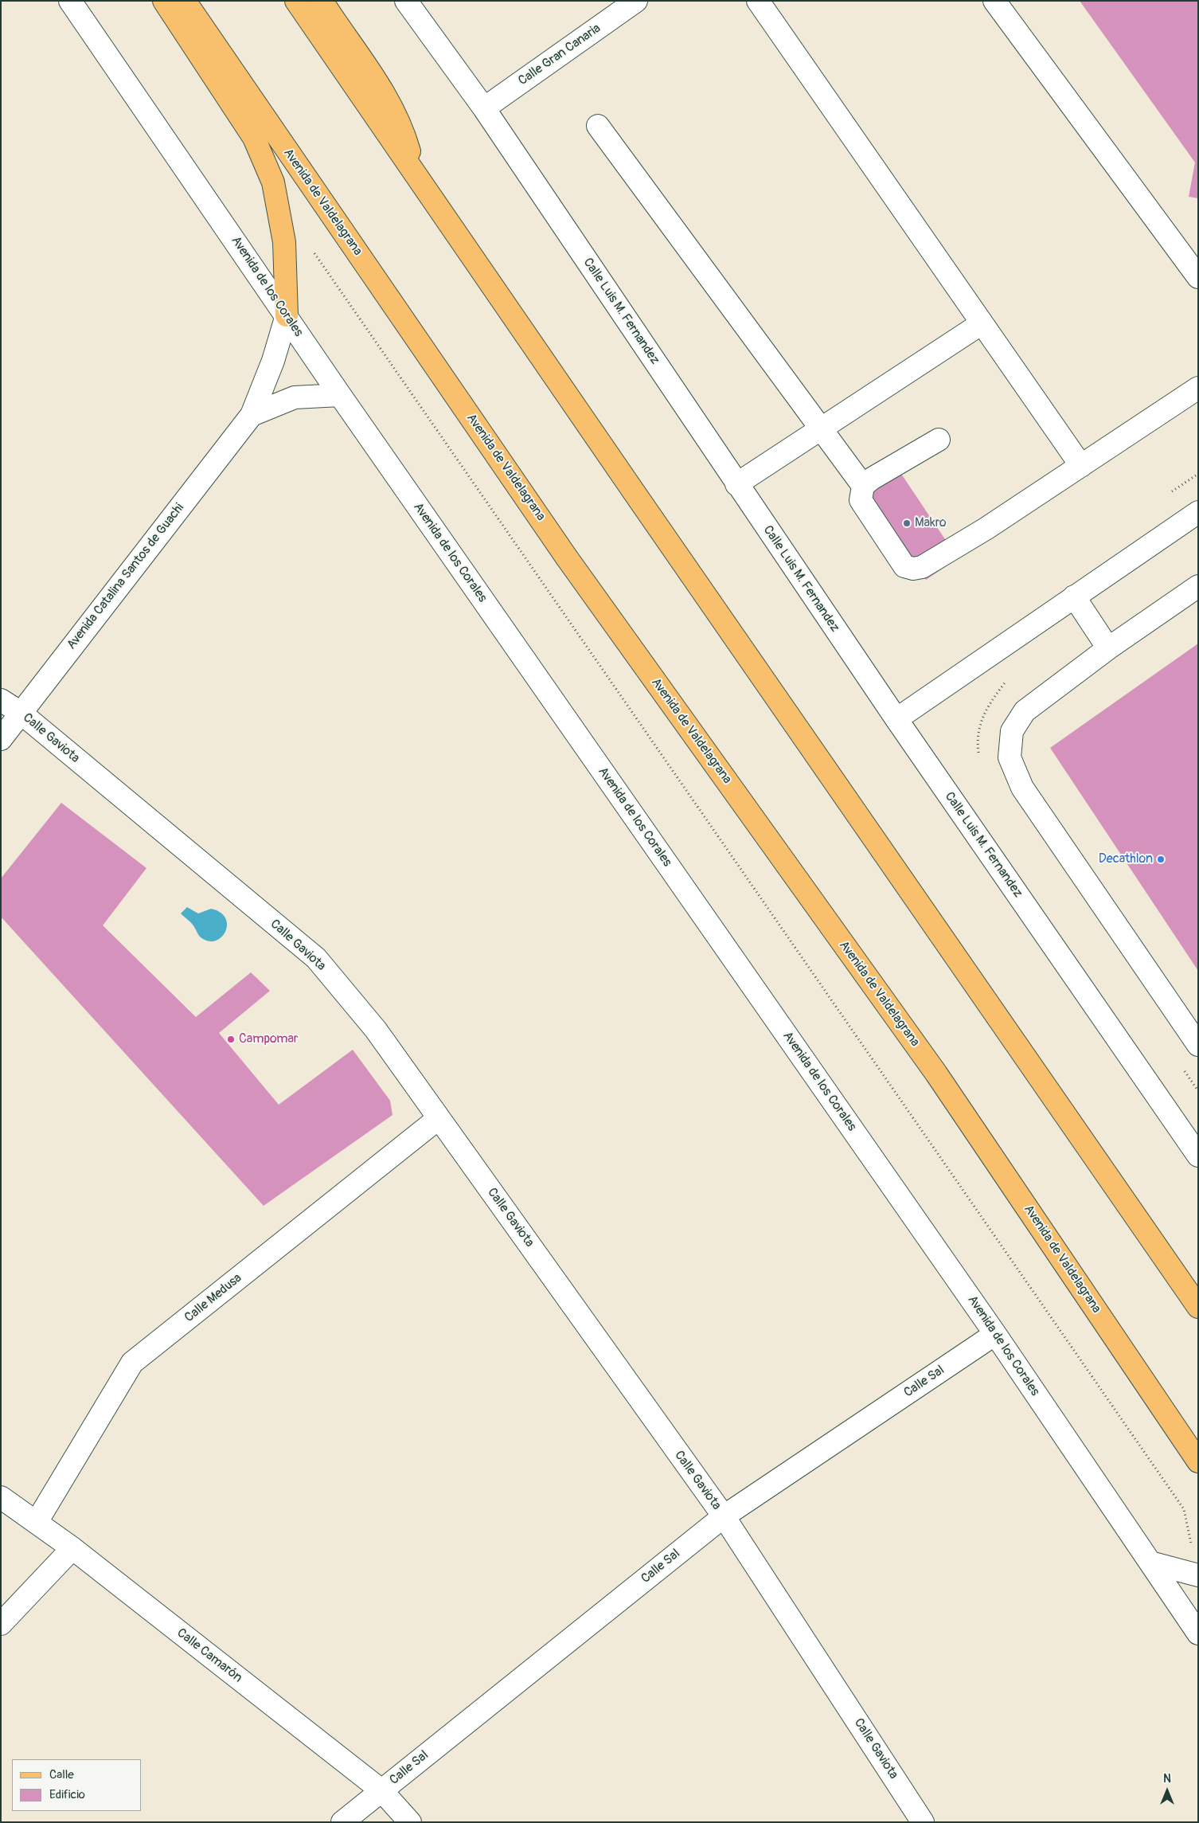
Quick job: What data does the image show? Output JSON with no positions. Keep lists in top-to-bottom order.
{
  "streets": {
    "main road": ["Avenida de Valdelagrana"],
    "street": [
      "Calle Gran Canaria",
      "Avenida de los Corales",
      "Calle Luis M. Fernandez",
      "Avenida Catalina Santos de Guachi",
      "Calle Gaviota",
      "Calle Medusa",
      "Calle Sal",
      "Calle Camarón"
    ]
  },
  "crossings": [
    ["Calle Gran Canaria", "Calle Luis M. Fernandez"],
    ["Avenida de los Corales", "Avenida Catalina Santos de Guachi"],
    ["Avenida de los Corales", "Calle Sal"],
    ["Avenida Catalina Santos de Guachi", "Calle Gaviota"],
    ["Calle Gaviota", "Calle Medusa"],
    ["Calle Gaviota", "Calle Sal"],
    ["Calle Medusa", "Calle Camarón"],
    ["Calle Sal", "Calle Camarón"]
  ],
  "places": ["Makro", "Decathlon", "Campomar"],
  "legend": ["Calle", "Edificio"],
  "north": "top"
}
